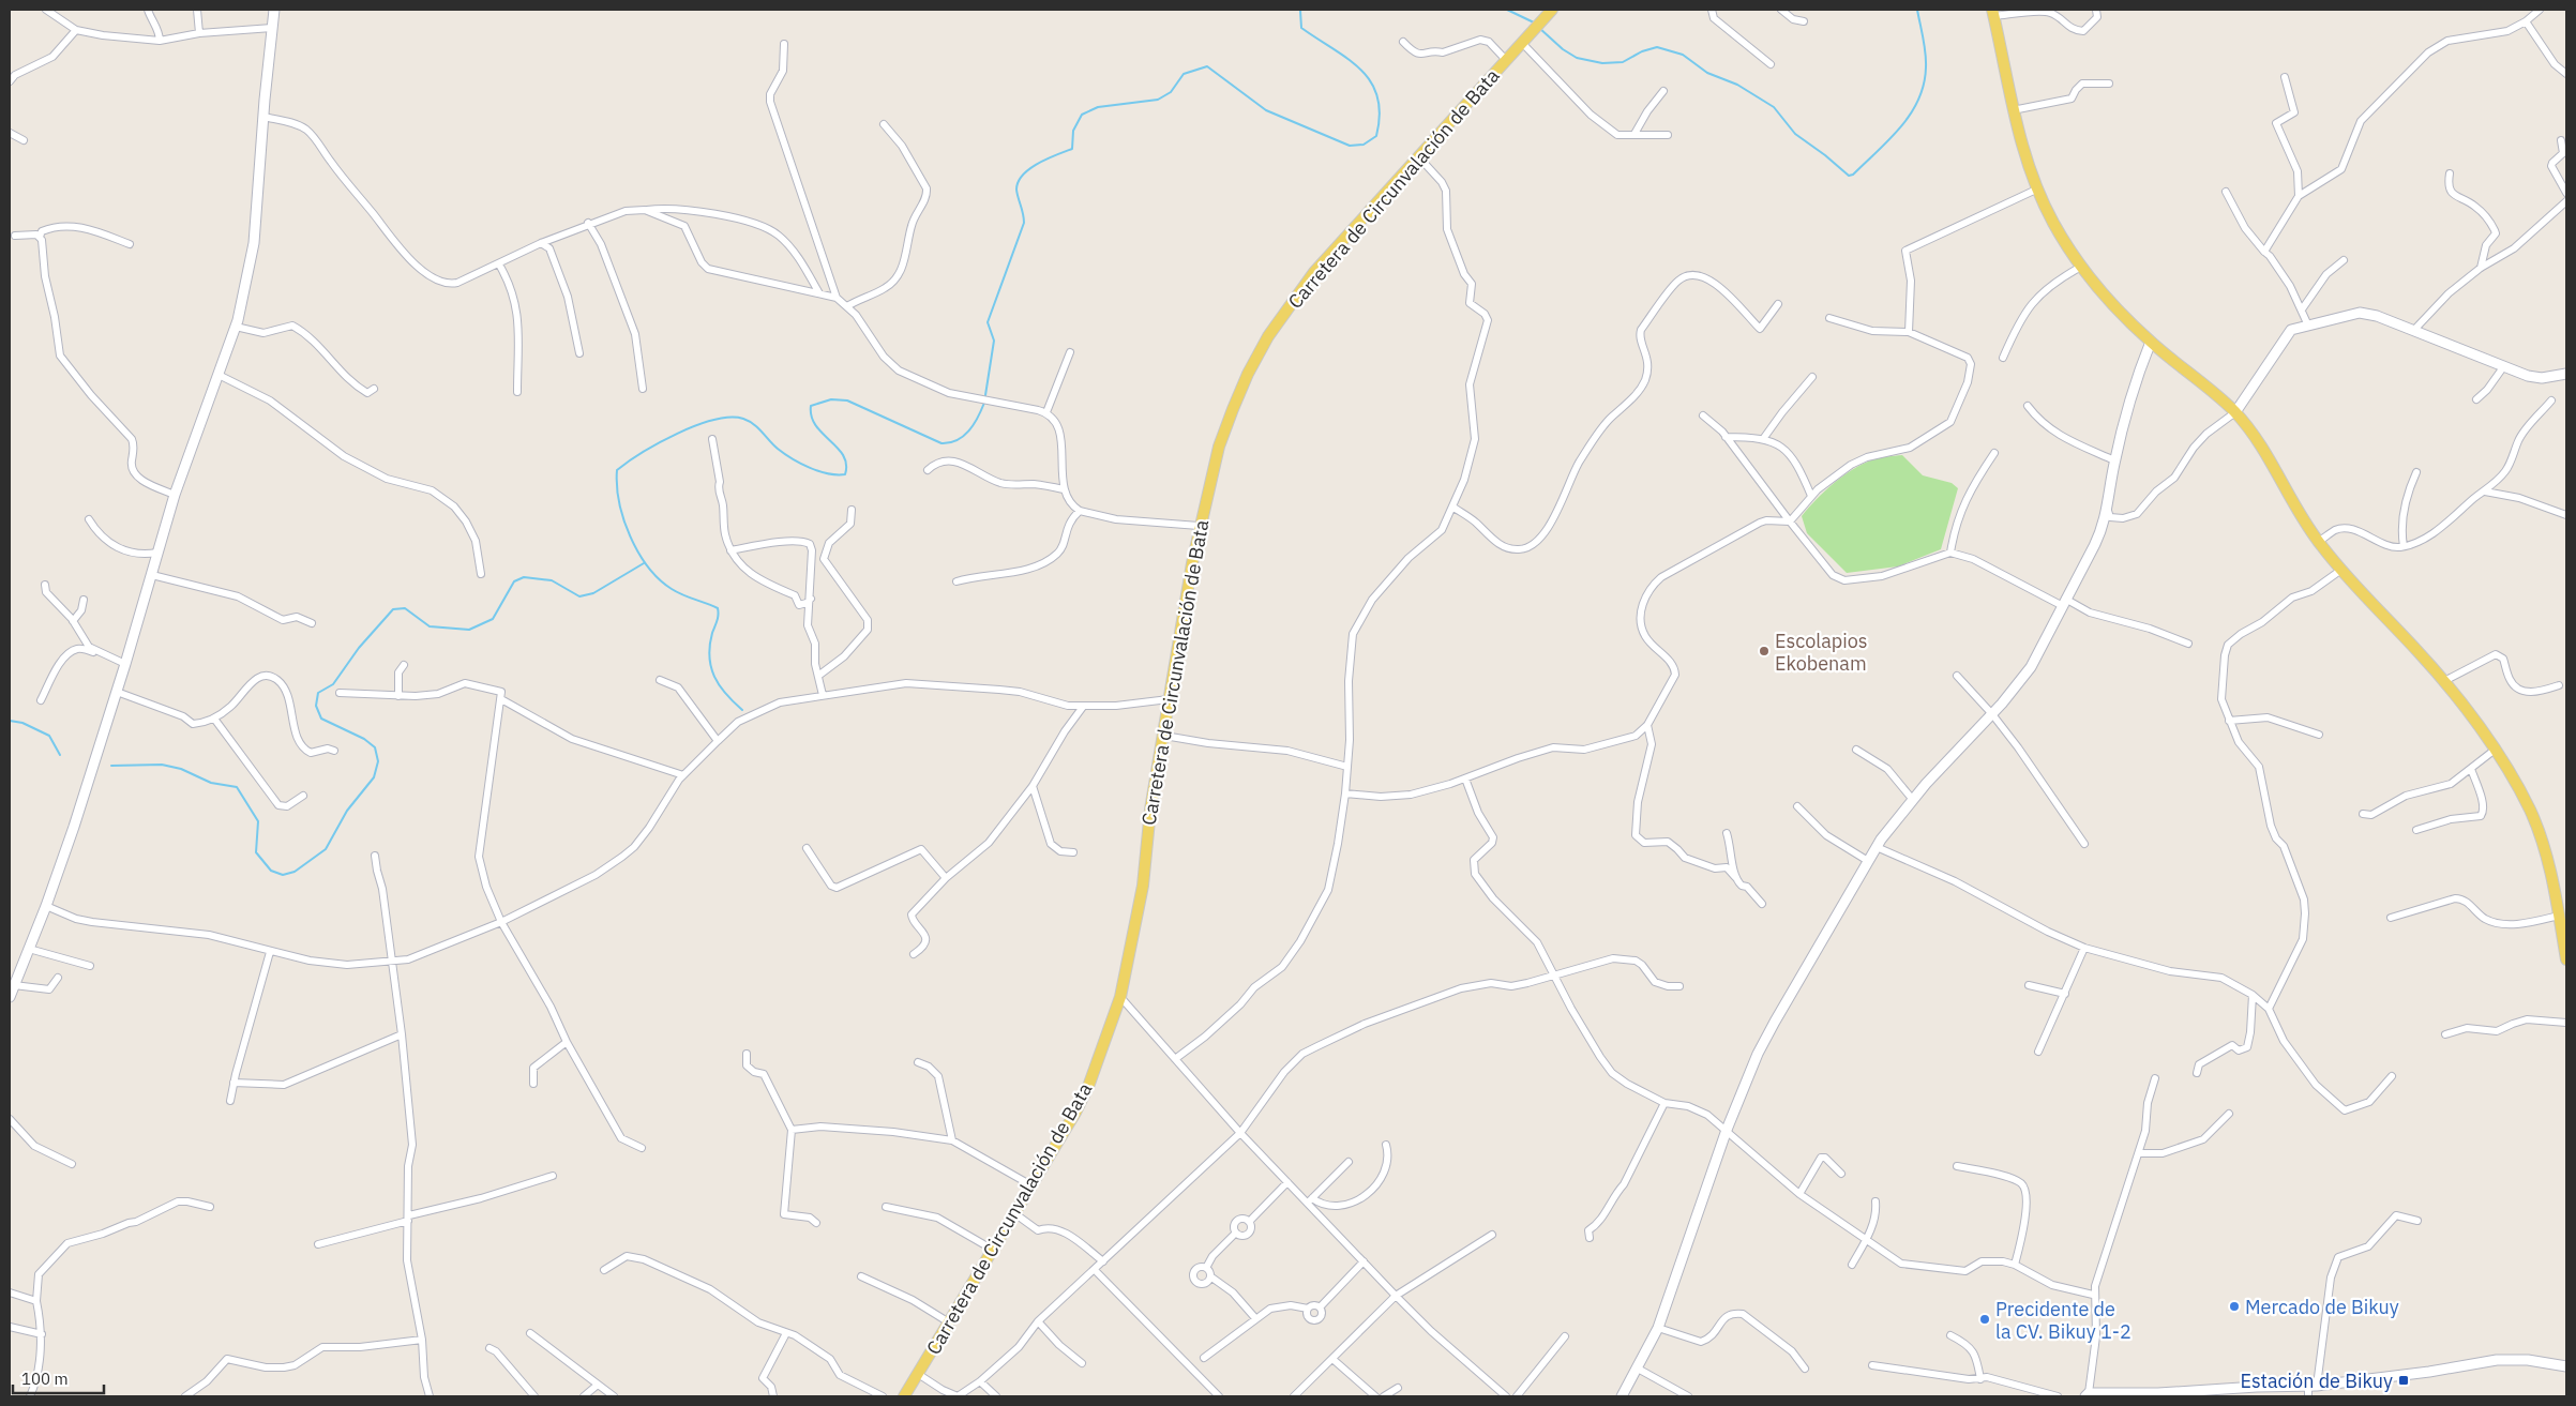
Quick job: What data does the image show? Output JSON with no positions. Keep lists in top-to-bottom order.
{
  "streets": {
    "main road": ["Carretera de Circunvalación de Bata"]
  },
  "places": {
    "other": ["Escolapios Ekobenam", "Mercado de Bikuy", "Precidente de la CV. Bikuy 1-2"],
    "transit": ["Estación de Bikuy"]
  },
  "scale_bar": "100 m"
}
